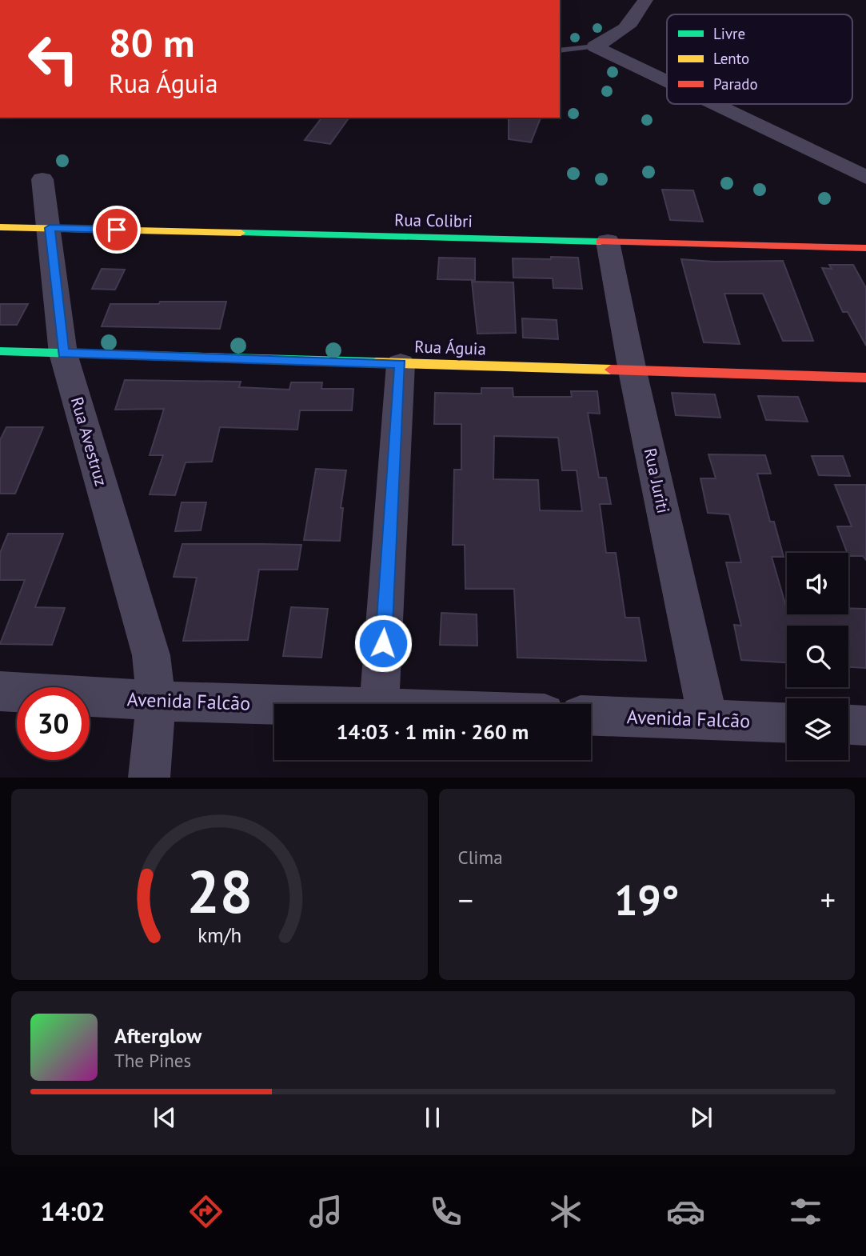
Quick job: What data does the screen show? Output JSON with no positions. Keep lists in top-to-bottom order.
{
  "streets": {
    "street": [
      "Rua Colibri",
      "Rua Águia",
      "Rua Avestruz",
      "Rua Juriti",
      "Avenida Falcão"
    ]
  },
  "crossings": [
    ["Rua Colibri", "Rua Avestruz"],
    ["Rua Colibri", "Rua Juriti"],
    ["Rua Águia", "Rua Avestruz"],
    ["Rua Águia", "Rua Juriti"],
    ["Rua Avestruz", "Avenida Falcão"],
    ["Rua Juriti", "Avenida Falcão"]
  ],
  "legend": ["Livre", "Lento", "Parado"],
  "page": {
    "turn": ["80 m", "Rua Águia"],
    "limit": "30",
    "trip": "14:03 · 1 min · 260 m",
    "tile": "Clima",
    "heat": ["−", "19°", "+"],
    "song": ["Afterglow", "The Pines"],
    "tabs": "14:02",
    "gauge": ["28", "km/h"]
  }
}
